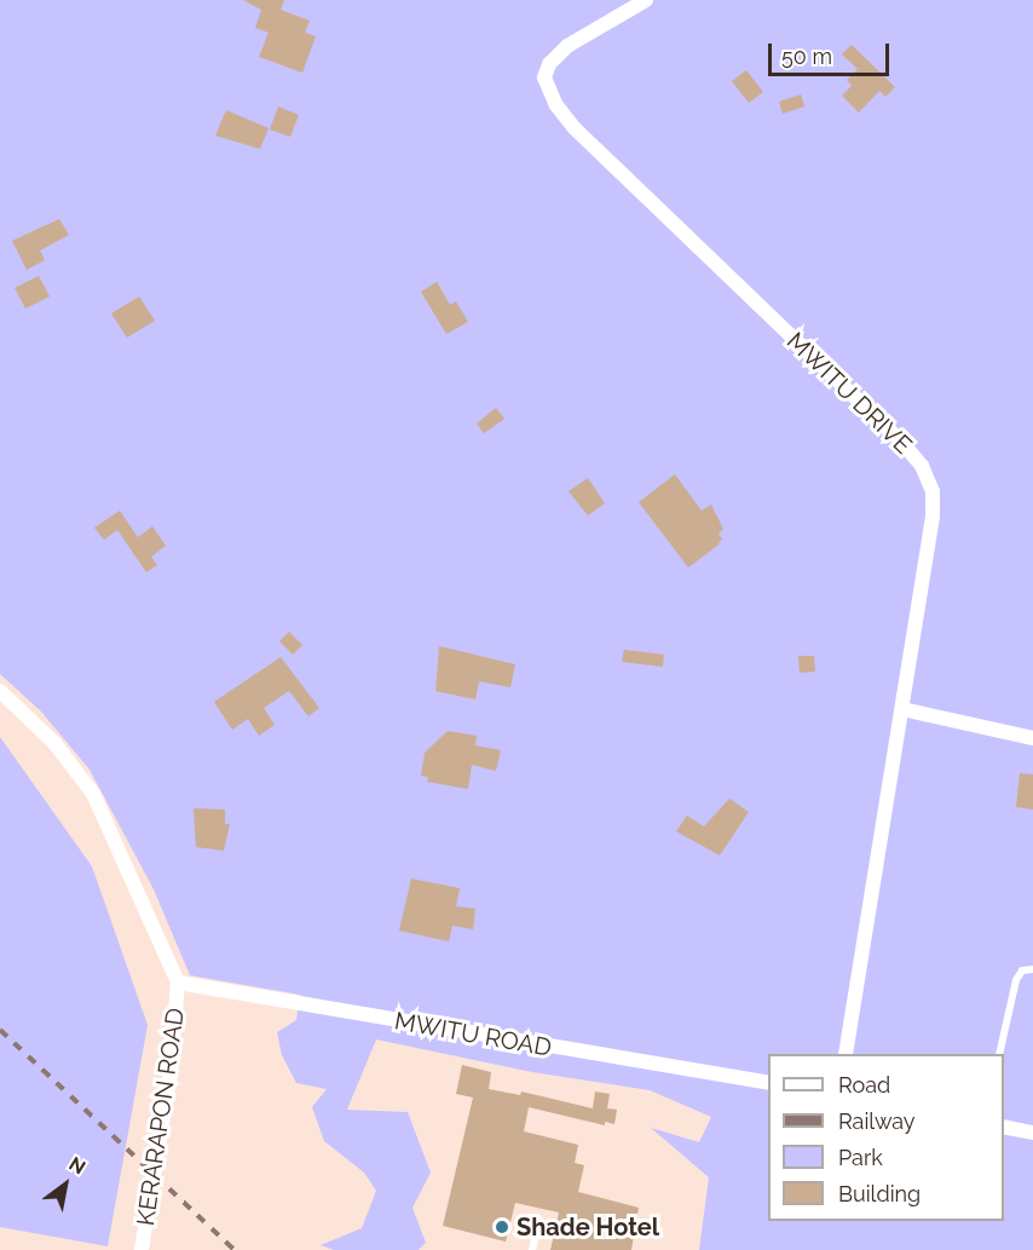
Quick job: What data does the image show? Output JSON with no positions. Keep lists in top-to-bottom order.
{
  "streets": {
    "street": ["MWITU DRIVE", "MWITU ROAD", "KERARAPON ROAD"]
  },
  "crossings": [
    ["MWITU ROAD", "KERARAPON ROAD"]
  ],
  "places": ["Shade Hotel"],
  "legend": [
    "Road",
    "Railway",
    "Park",
    "Building"
  ],
  "scale_bar": "50 m",
  "north": "top right"
}
